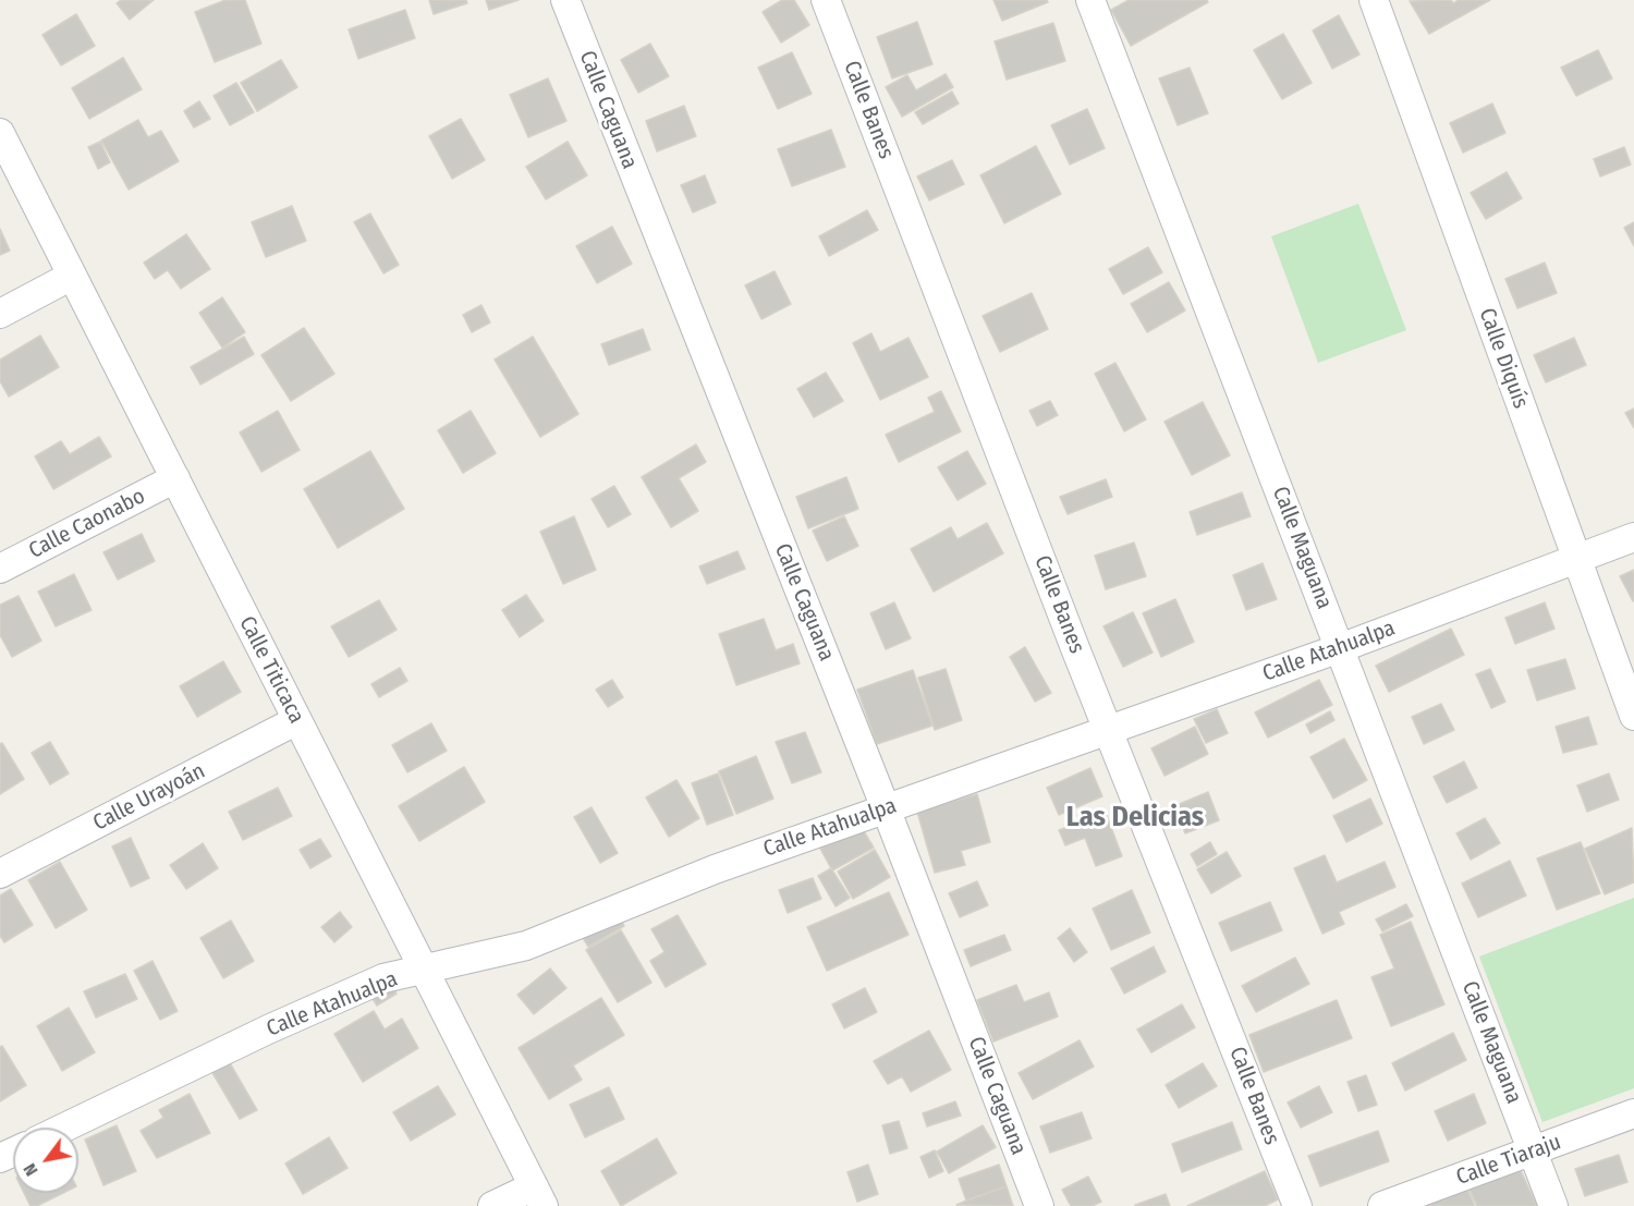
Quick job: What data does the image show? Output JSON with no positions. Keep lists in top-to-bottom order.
{
  "streets": {
    "street": [
      "Calle Caguana",
      "Calle Banes",
      "Calle Diquís",
      "Calle Caonabo",
      "Calle Maguana",
      "Calle Atahualpa",
      "Calle Titicaca",
      "Calle Urayoán",
      "Calle Tiaraju"
    ]
  },
  "crossings": [
    ["Calle Caguana", "Calle Atahualpa"],
    ["Calle Banes", "Calle Atahualpa"],
    ["Calle Diquís", "Calle Atahualpa"],
    ["Calle Caonabo", "Calle Titicaca"],
    ["Calle Maguana", "Calle Atahualpa"],
    ["Calle Maguana", "Calle Tiaraju"],
    ["Calle Atahualpa", "Calle Titicaca"],
    ["Calle Titicaca", "Calle Urayoán"]
  ],
  "districts": ["Las Delicias"],
  "north": "bottom left"
}
